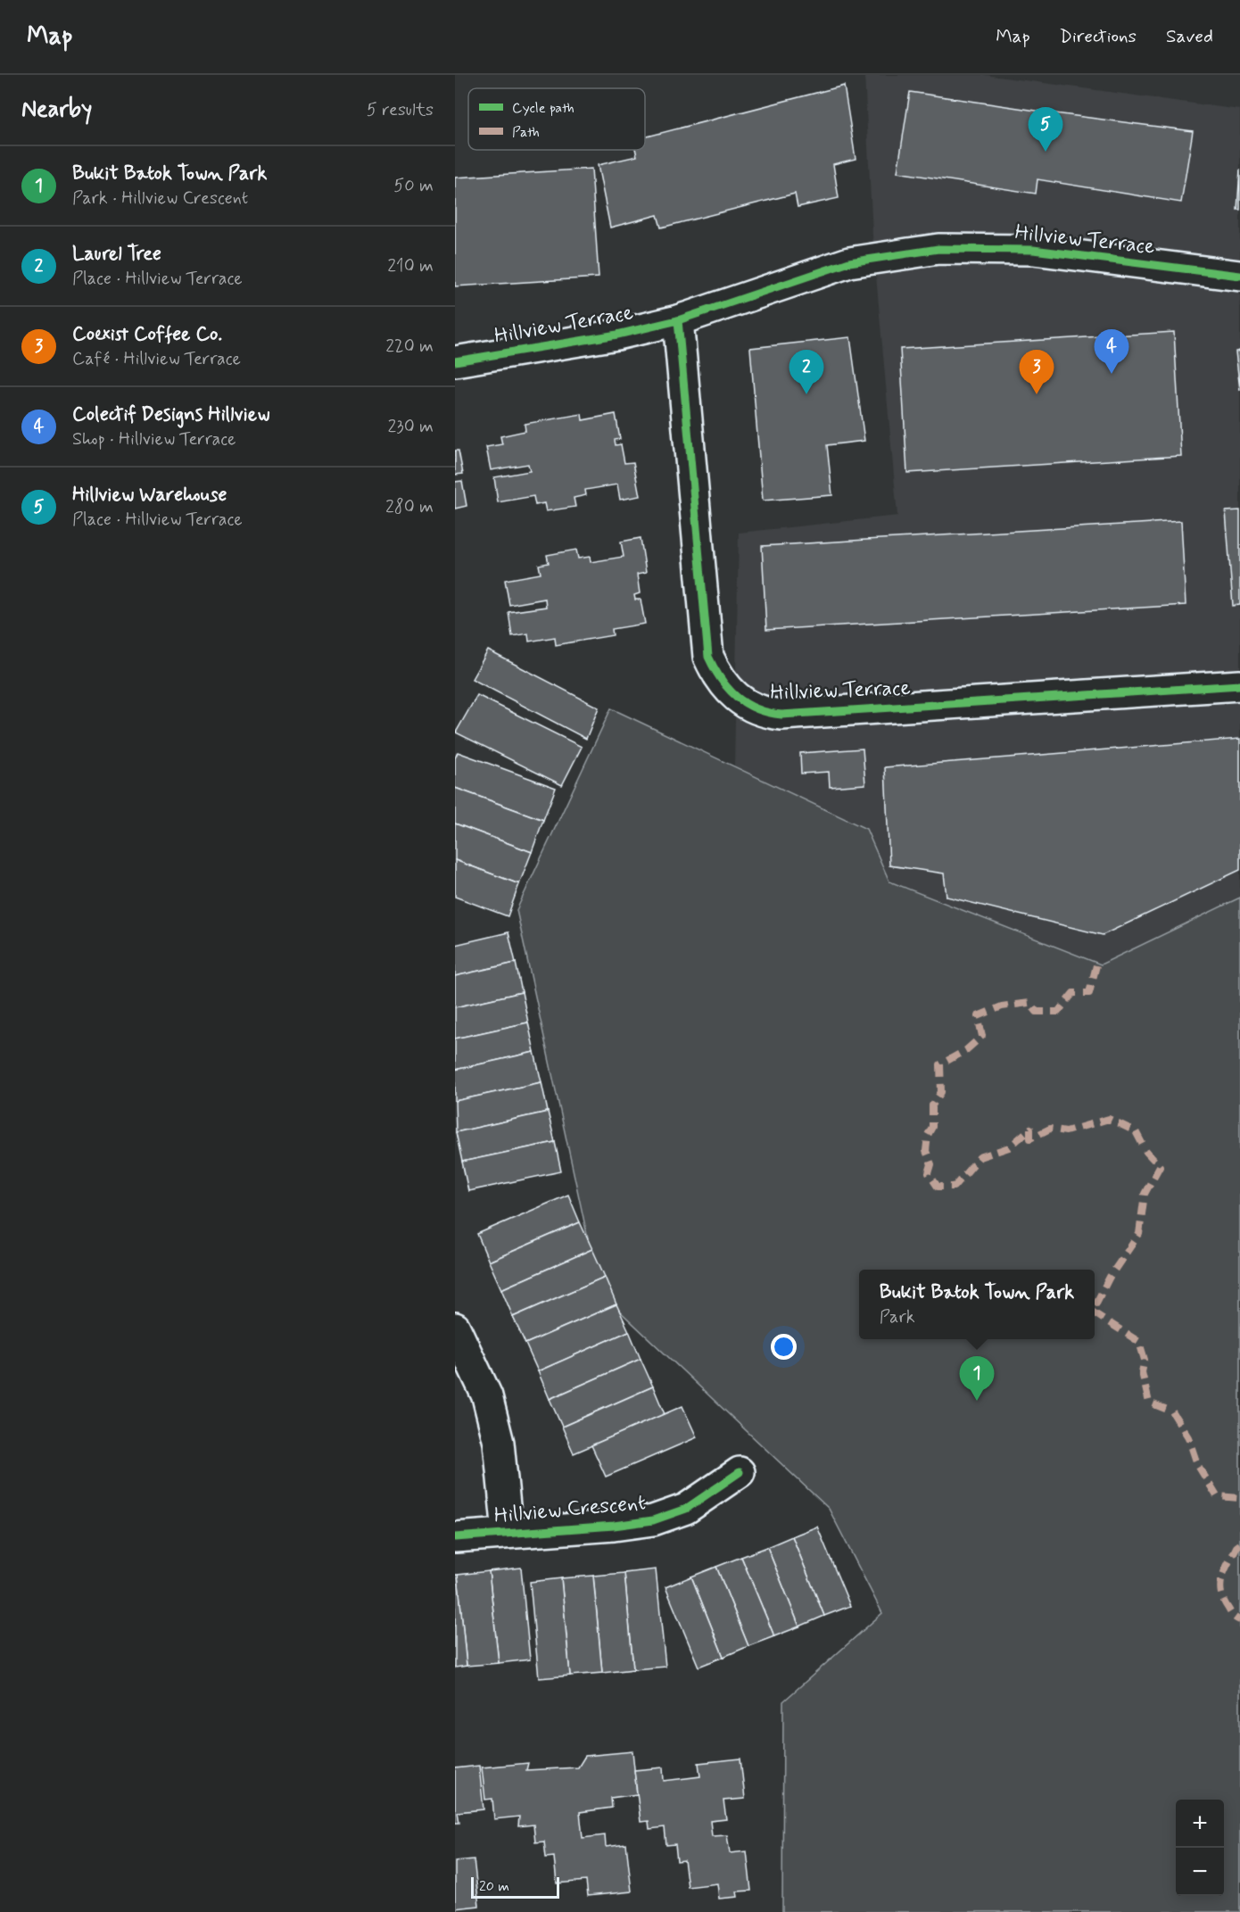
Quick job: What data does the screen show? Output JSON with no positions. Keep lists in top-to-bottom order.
{
  "streets": {
    "street": ["Hillview Terrace", "Hillview Crescent"]
  },
  "legend": ["Cycle path", "Path"],
  "scale_bar": "20 m",
  "page": {
    "header": "Map",
    "nav": ["Map", "Directions", "Saved"],
    "heading": ["Nearby", "5 results"],
    "pins": [
      "5",
      "4",
      "2",
      "3",
      "1"
    ],
    "list": [
      {
        "mark": "1",
        "name": "Bukit Batok Town Park",
        "note": "Park · Hillview Crescent",
        "value": "50 m"
      },
      {
        "mark": "2",
        "name": "Laurel Tree",
        "note": "Place · Hillview Terrace",
        "value": "210 m"
      },
      {
        "mark": "3",
        "name": "Coexist Coffee Co.",
        "note": "Café · Hillview Terrace",
        "value": "220 m"
      },
      {
        "mark": "4",
        "name": "Colectif Designs Hillview",
        "note": "Shop · Hillview Terrace",
        "value": "230 m"
      },
      {
        "mark": "5",
        "name": "Hillview Warehouse",
        "note": "Place · Hillview Terrace",
        "value": "280 m"
      }
    ],
    "popup": ["Bukit Batok Town Park", "Park"],
    "map_buttons": ["+", "−"],
    "scale": "20 m"
  }
}
